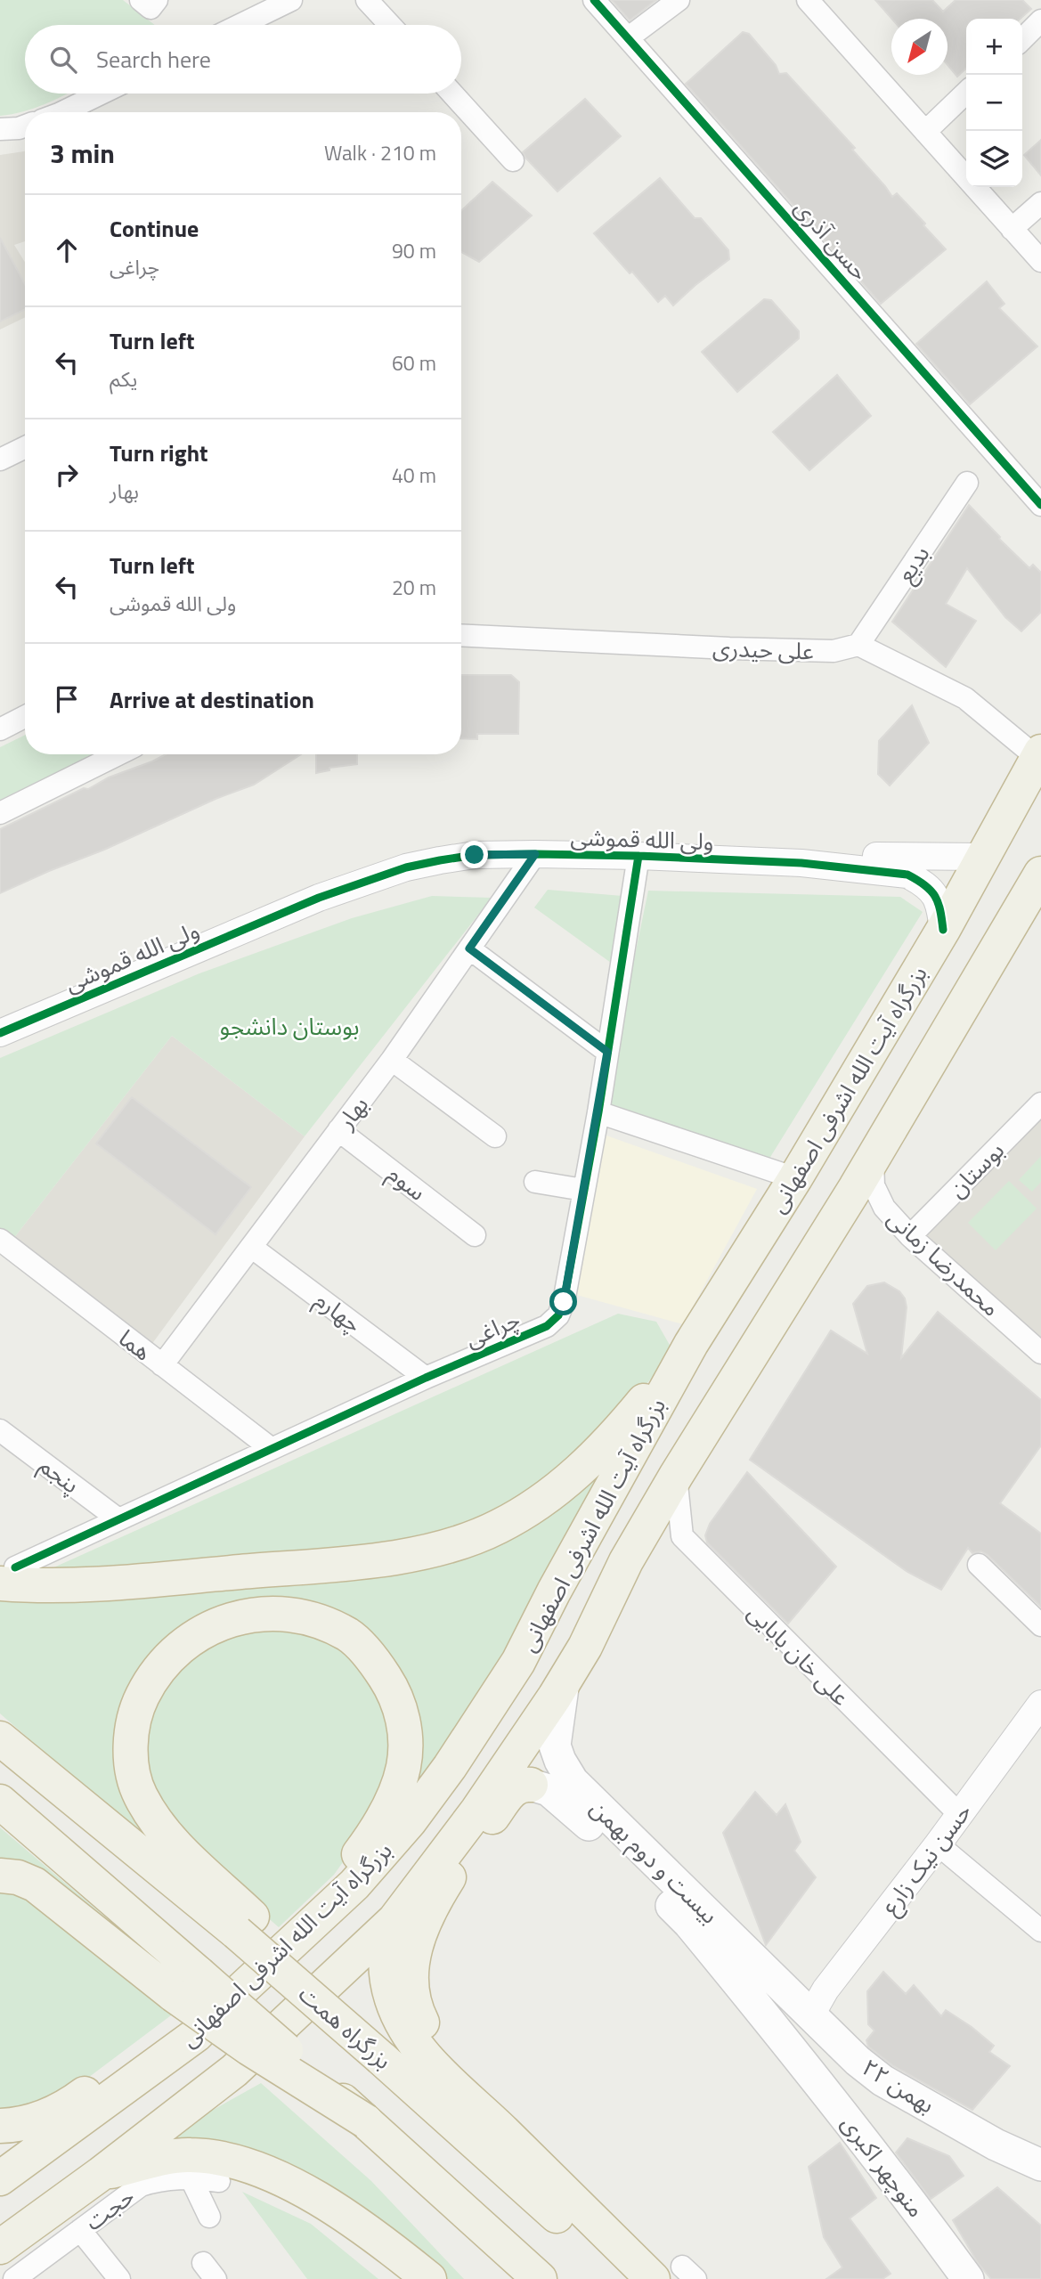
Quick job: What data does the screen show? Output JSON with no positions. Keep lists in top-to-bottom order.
{
  "streets": {
    "highway": ["بزرگراه آیت الله اشرفی اصفهانی", "بزرگراه همت"],
    "main road": ["بیست و دوم بهمن", "۲۲ بهمن", "منوچهر اکبری"],
    "street": [
      "حسن آذری",
      "بدیع",
      "علی حیدری",
      "ولی الله قموشی",
      "بهار",
      "بوستان",
      "سوم",
      "محمدرضا زمانی",
      "چهارم",
      "چراغی",
      "هما",
      "پنجم",
      "علی خان بابایی",
      "حسن نیک زارع",
      "حجت"
    ]
  },
  "crossings": [
    ["بدیع", "علی حیدری"],
    ["ولی الله قموشی", "بزرگراه آیت الله اشرفی اصفهانی"],
    ["ولی الله قموشی", "بهار"],
    ["ولی الله قموشی", "چراغی"],
    ["بزرگراه آیت الله اشرفی اصفهانی", "محمدرضا زمانی"],
    ["بزرگراه آیت الله اشرفی اصفهانی", "علی خان بابایی"],
    ["بزرگراه آیت الله اشرفی اصفهانی", "بیست و دوم بهمن"],
    ["بهار", "سوم"],
    ["بهار", "چهارم"],
    ["بهار", "هما"],
    ["بوستان", "محمدرضا زمانی"],
    ["چهارم", "چراغی"],
    ["چراغی", "هما"],
    ["چراغی", "پنجم"],
    ["علی خان بابایی", "حسن نیک زارع"],
    ["حسن نیک زارع", "بیست و دوم بهمن"],
    ["حسن نیک زارع", "۲۲ بهمن"],
    ["بیست و دوم بهمن", "۲۲ بهمن"],
    ["بیست و دوم بهمن", "منوچهر اکبری"],
    ["۲۲ بهمن", "منوچهر اکبری"]
  ],
  "parks": ["بوستان دانشجو"],
  "north": "bottom left",
  "page": {
    "map_buttons": ["+", "−"],
    "search": "Search here",
    "heading": ["3 min", "Walk · 210 m"],
    "list": [
      ["Continue", "چراغی", "90 m"],
      ["Turn left", "یکم", "60 m"],
      ["Turn right", "بهار", "40 m"],
      ["Turn left", "ولی الله قموشی", "20 m"],
      "Arrive at destination"
    ]
  }
}
